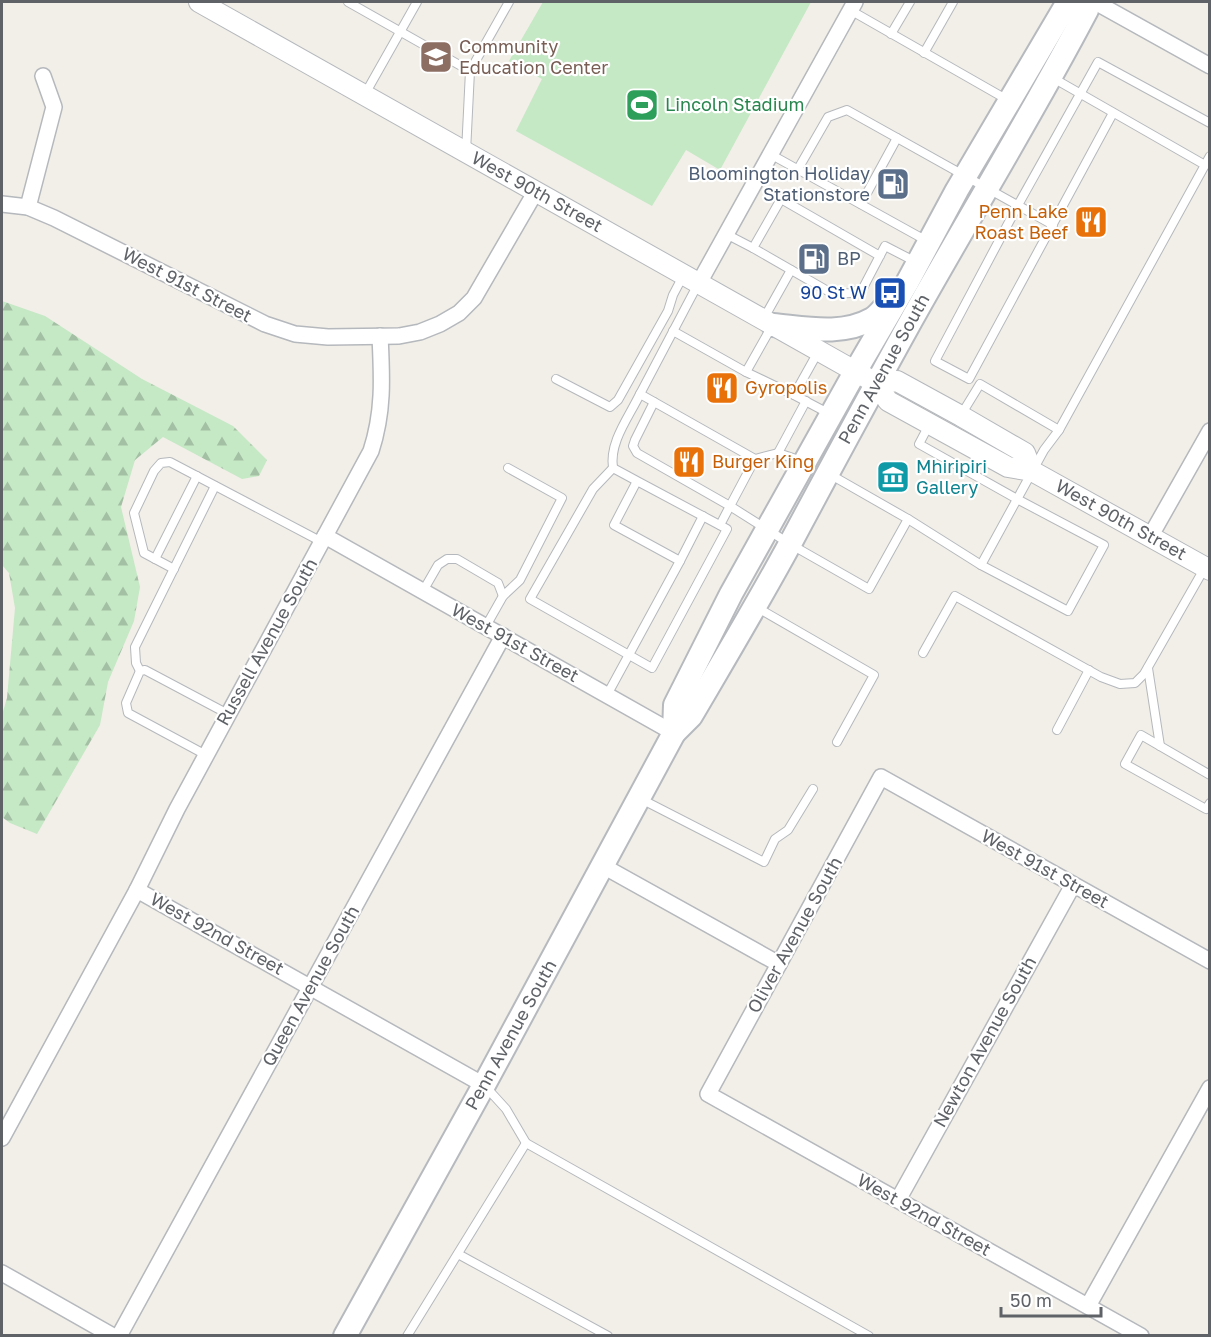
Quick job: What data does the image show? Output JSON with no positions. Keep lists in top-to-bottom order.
{
  "streets": {
    "main road": ["Penn Avenue South"],
    "street": [
      "West 90th Street",
      "West 91st Street",
      "Russell Avenue South",
      "West 92nd Street",
      "Oliver Avenue South",
      "Queen Avenue South",
      "Newton Avenue South"
    ]
  },
  "crossings": [
    ["West 90th Street", "Penn Avenue South"],
    ["West 91st Street", "Penn Avenue South"],
    ["West 91st Street", "Russell Avenue South"],
    ["West 91st Street", "Oliver Avenue South"],
    ["West 91st Street", "Queen Avenue South"],
    ["West 91st Street", "Newton Avenue South"],
    ["Penn Avenue South", "West 92nd Street"],
    ["Russell Avenue South", "West 92nd Street"],
    ["West 92nd Street", "Oliver Avenue South"],
    ["West 92nd Street", "Queen Avenue South"],
    ["West 92nd Street", "Newton Avenue South"]
  ],
  "places": {
    "school or university": ["Community Education Center"],
    "sports": ["Lincoln Stadium"],
    "fuel station": ["Bloomington Holiday Stationstore", "BP"],
    "restaurant": ["Penn Lake Roast Beef", "Gyropolis", "Burger King"],
    "bus stop": ["90 St W"],
    "museum": ["Mhiripiri Gallery"]
  },
  "scale_bar": "50 m"
}
